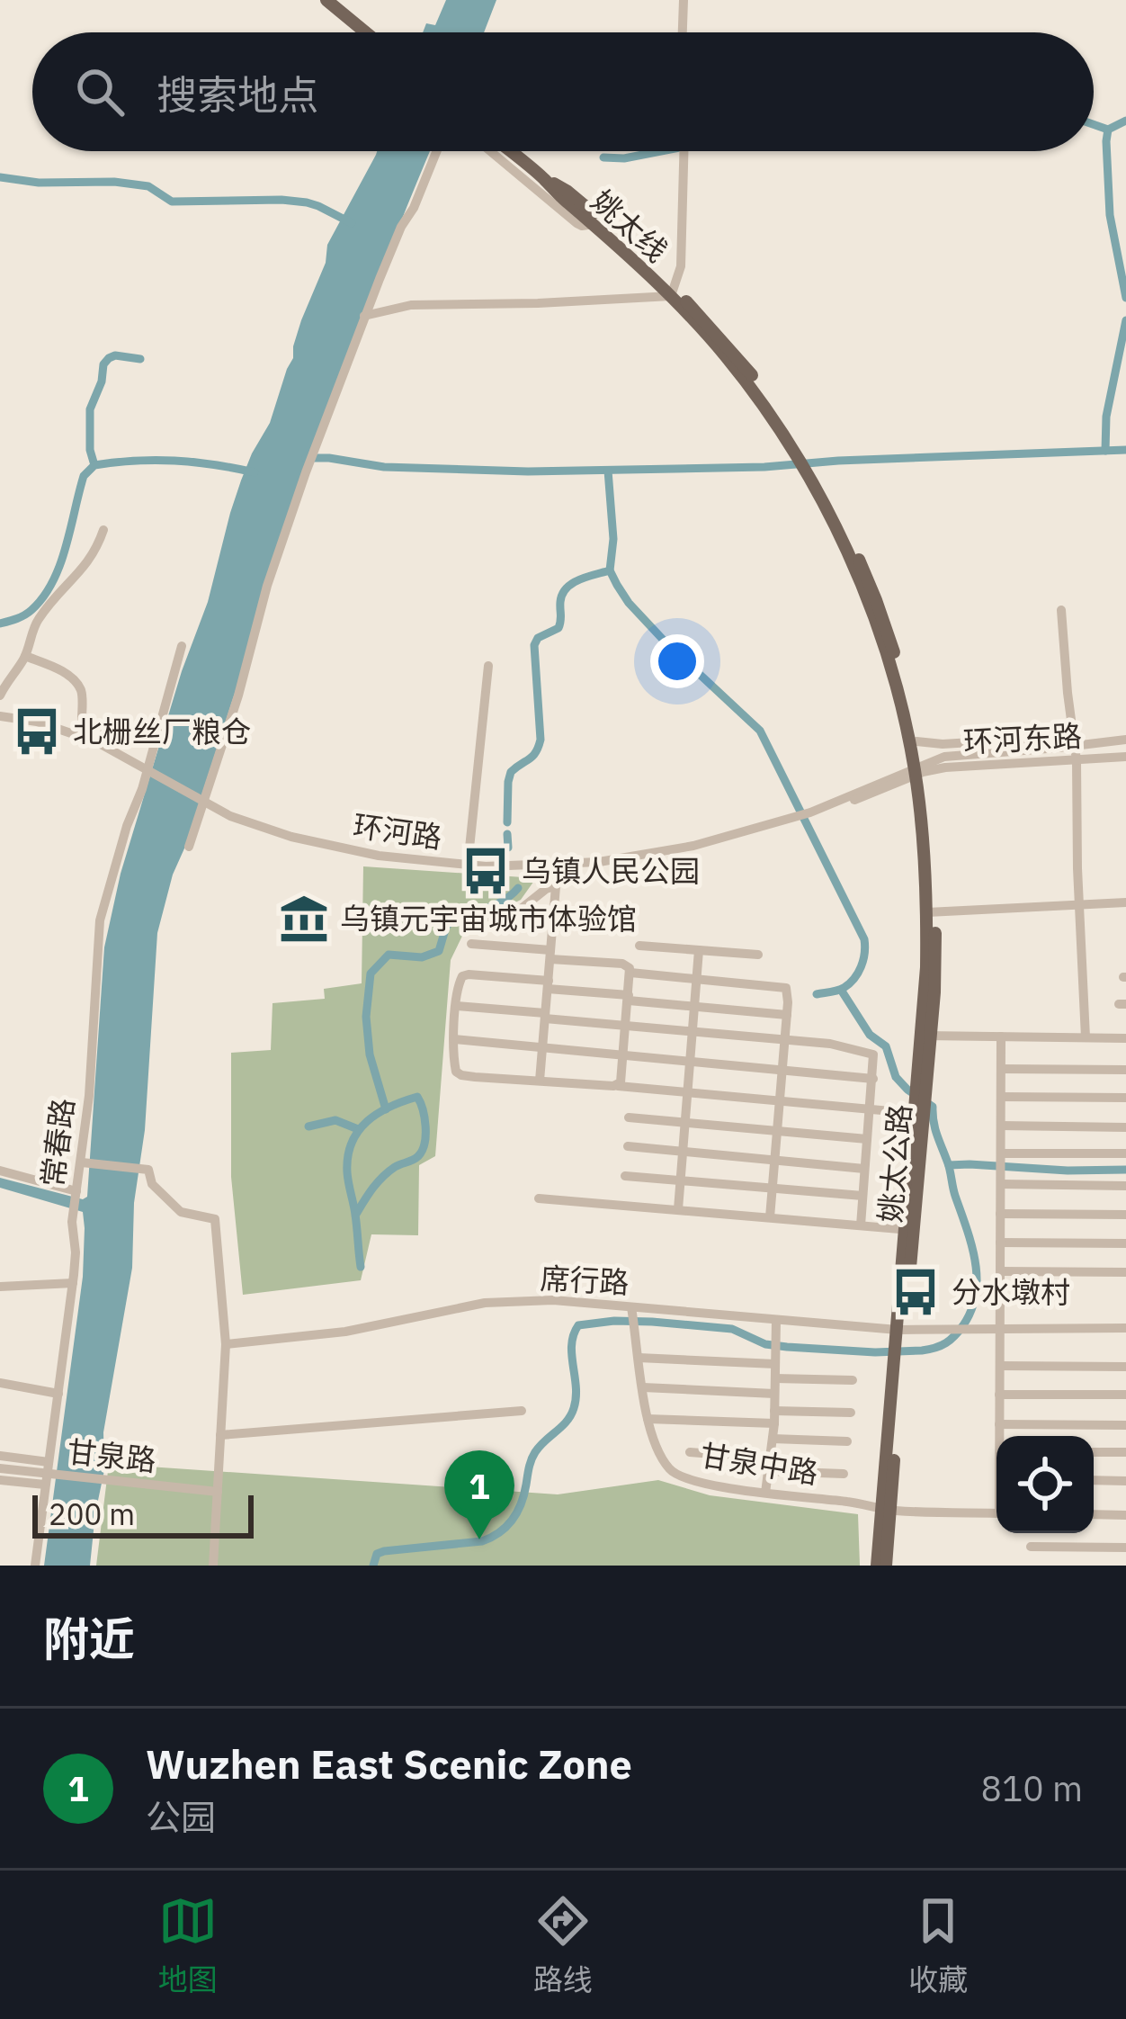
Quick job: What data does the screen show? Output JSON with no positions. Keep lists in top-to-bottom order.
{
  "streets": {
    "main road": ["姚太线", "姚太公路"],
    "street": [
      "环河东路",
      "环河路",
      "常春路",
      "席行路",
      "甘泉路",
      "甘泉中路"
    ]
  },
  "crossings": [
    ["姚太线", "环河东路"],
    ["姚太线", "环河路"],
    ["姚太线", "姚太公路"],
    ["环河东路", "环河路"],
    ["环河东路", "姚太公路"],
    ["环河路", "姚太公路"],
    ["姚太公路", "席行路"],
    ["姚太公路", "甘泉中路"],
    ["席行路", "甘泉中路"]
  ],
  "places": {
    "bus stop": ["北栅丝厂粮仓", "乌镇人民公园", "分水墩村"],
    "museum": ["乌镇元宇宙城市体验馆"]
  },
  "scale_bar": "200 m",
  "page": {
    "search": "搜索地点",
    "pins": "1",
    "scale": "200 m",
    "heading": "附近",
    "list": [
      {
        "mark": "1",
        "name": "Wuzhen East Scenic Zone",
        "note": "公园",
        "value": "810 m"
      }
    ],
    "nav": ["地图", "路线", "收藏"]
  }
}
